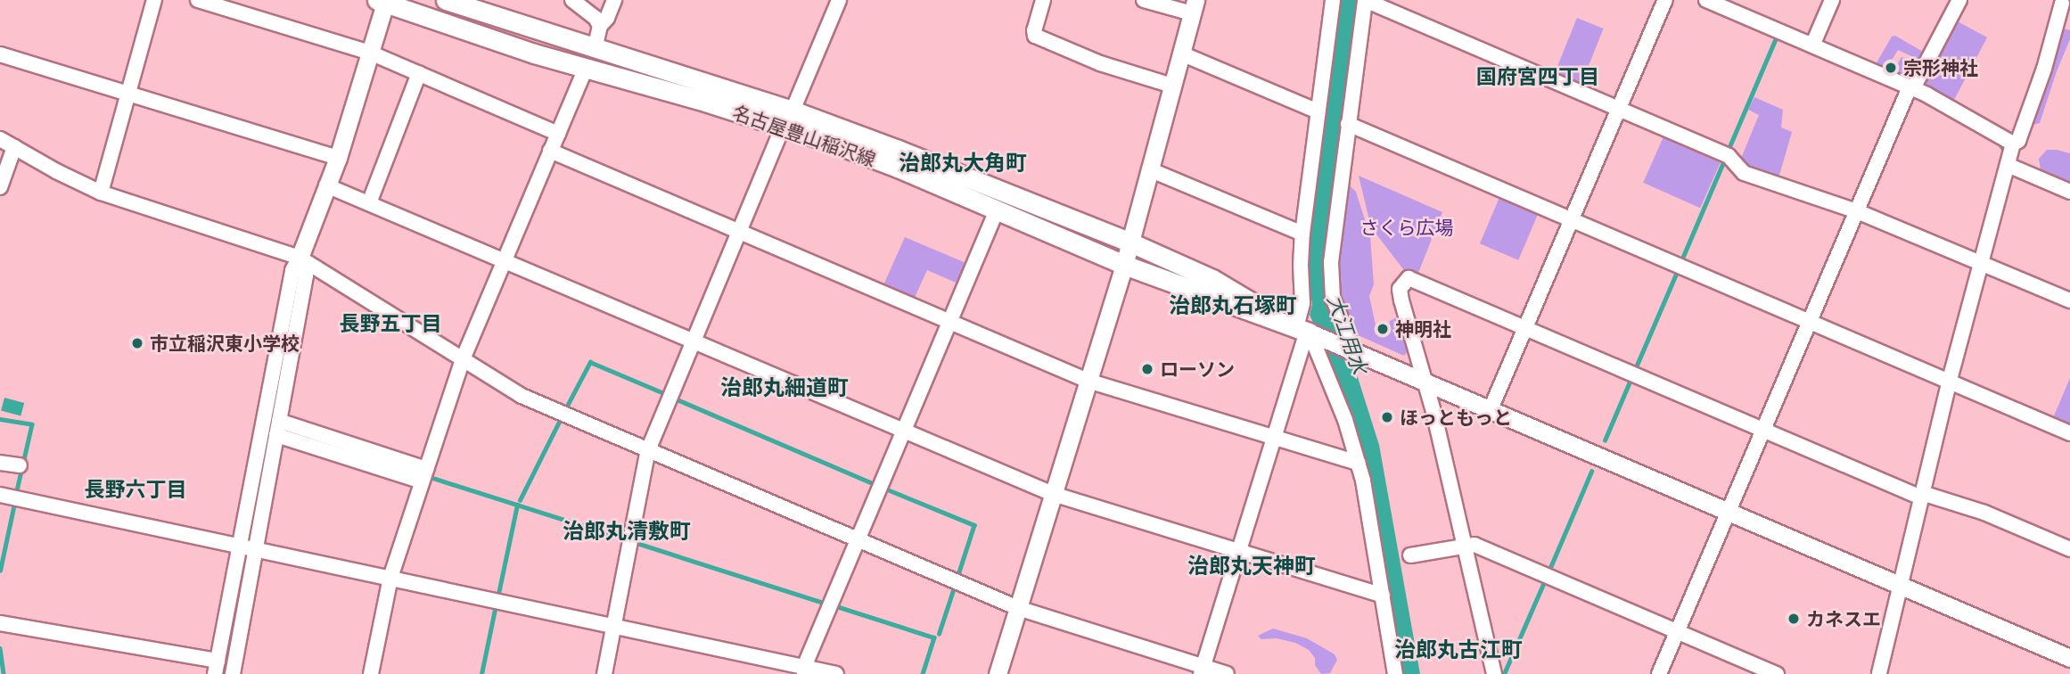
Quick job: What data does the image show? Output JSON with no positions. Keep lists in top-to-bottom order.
{
  "streets": {
    "main road": ["名古屋豊山稲沢線"]
  },
  "districts": [
    "国府宮四丁目",
    "治郎丸大角町",
    "治郎丸石塚町",
    "長野五丁目",
    "治郎丸細道町",
    "長野六丁目",
    "治郎丸清敷町",
    "治郎丸天神町",
    "治郎丸古江町"
  ],
  "water": ["大江用水"],
  "parks": ["さくら広場"],
  "places": [
    "宗形神社",
    "神明社",
    "市立稲沢東小学校",
    "ローソン",
    "ほっともっと",
    "カネスエ"
  ]
}
